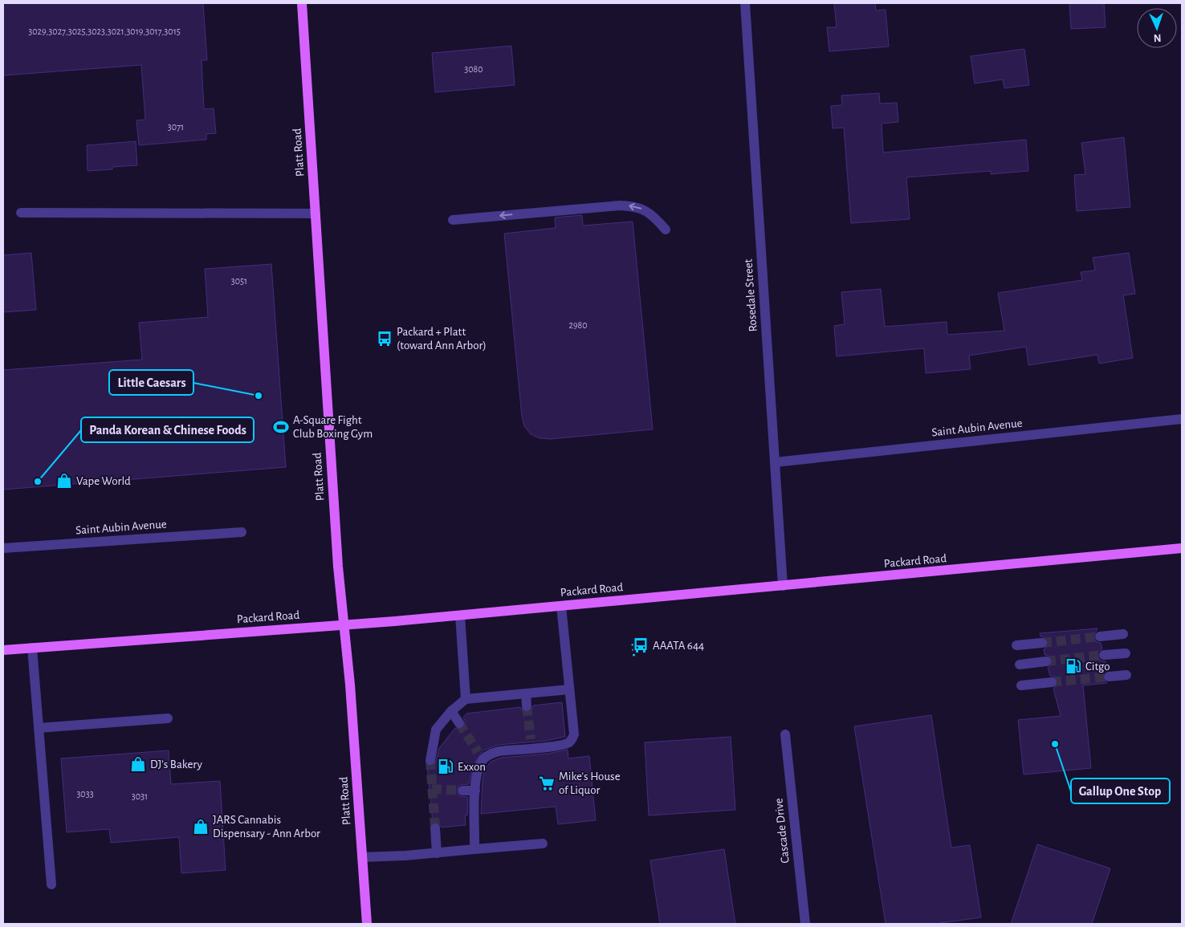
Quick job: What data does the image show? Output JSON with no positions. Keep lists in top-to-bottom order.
{
  "streets": {
    "main road": ["Platt Road", "Packard Road"],
    "street": ["Rosedale Street", "Saint Aubin Avenue", "Cascade Drive"]
  },
  "crossings": [
    ["Platt Road", "Packard Road"],
    ["Rosedale Street", "Saint Aubin Avenue"],
    ["Rosedale Street", "Packard Road"]
  ],
  "places": {
    "bus stop": ["Packard + Platt (toward Ann Arbor)", "AAATA 644"],
    "other": ["Little Caesars", "Panda Korean & Chinese Foods", "Gallup One Stop"],
    "sports": ["A-Square Fight Club Boxing Gym"],
    "shop": ["Vape World", "DJ’s Bakery", "JARS Cannabis Dispensary - Ann Arbor"],
    "fuel station": ["Citgo", "Exxon"],
    "supermarket": ["Mike's House of Liquor"]
  },
  "house_numbers": [
    "3029,3027,3025,3023,3021,3019,3017,3015",
    "3080",
    "3071",
    "3051",
    "2980",
    "3033",
    "3031"
  ],
  "north": "bottom"
}
